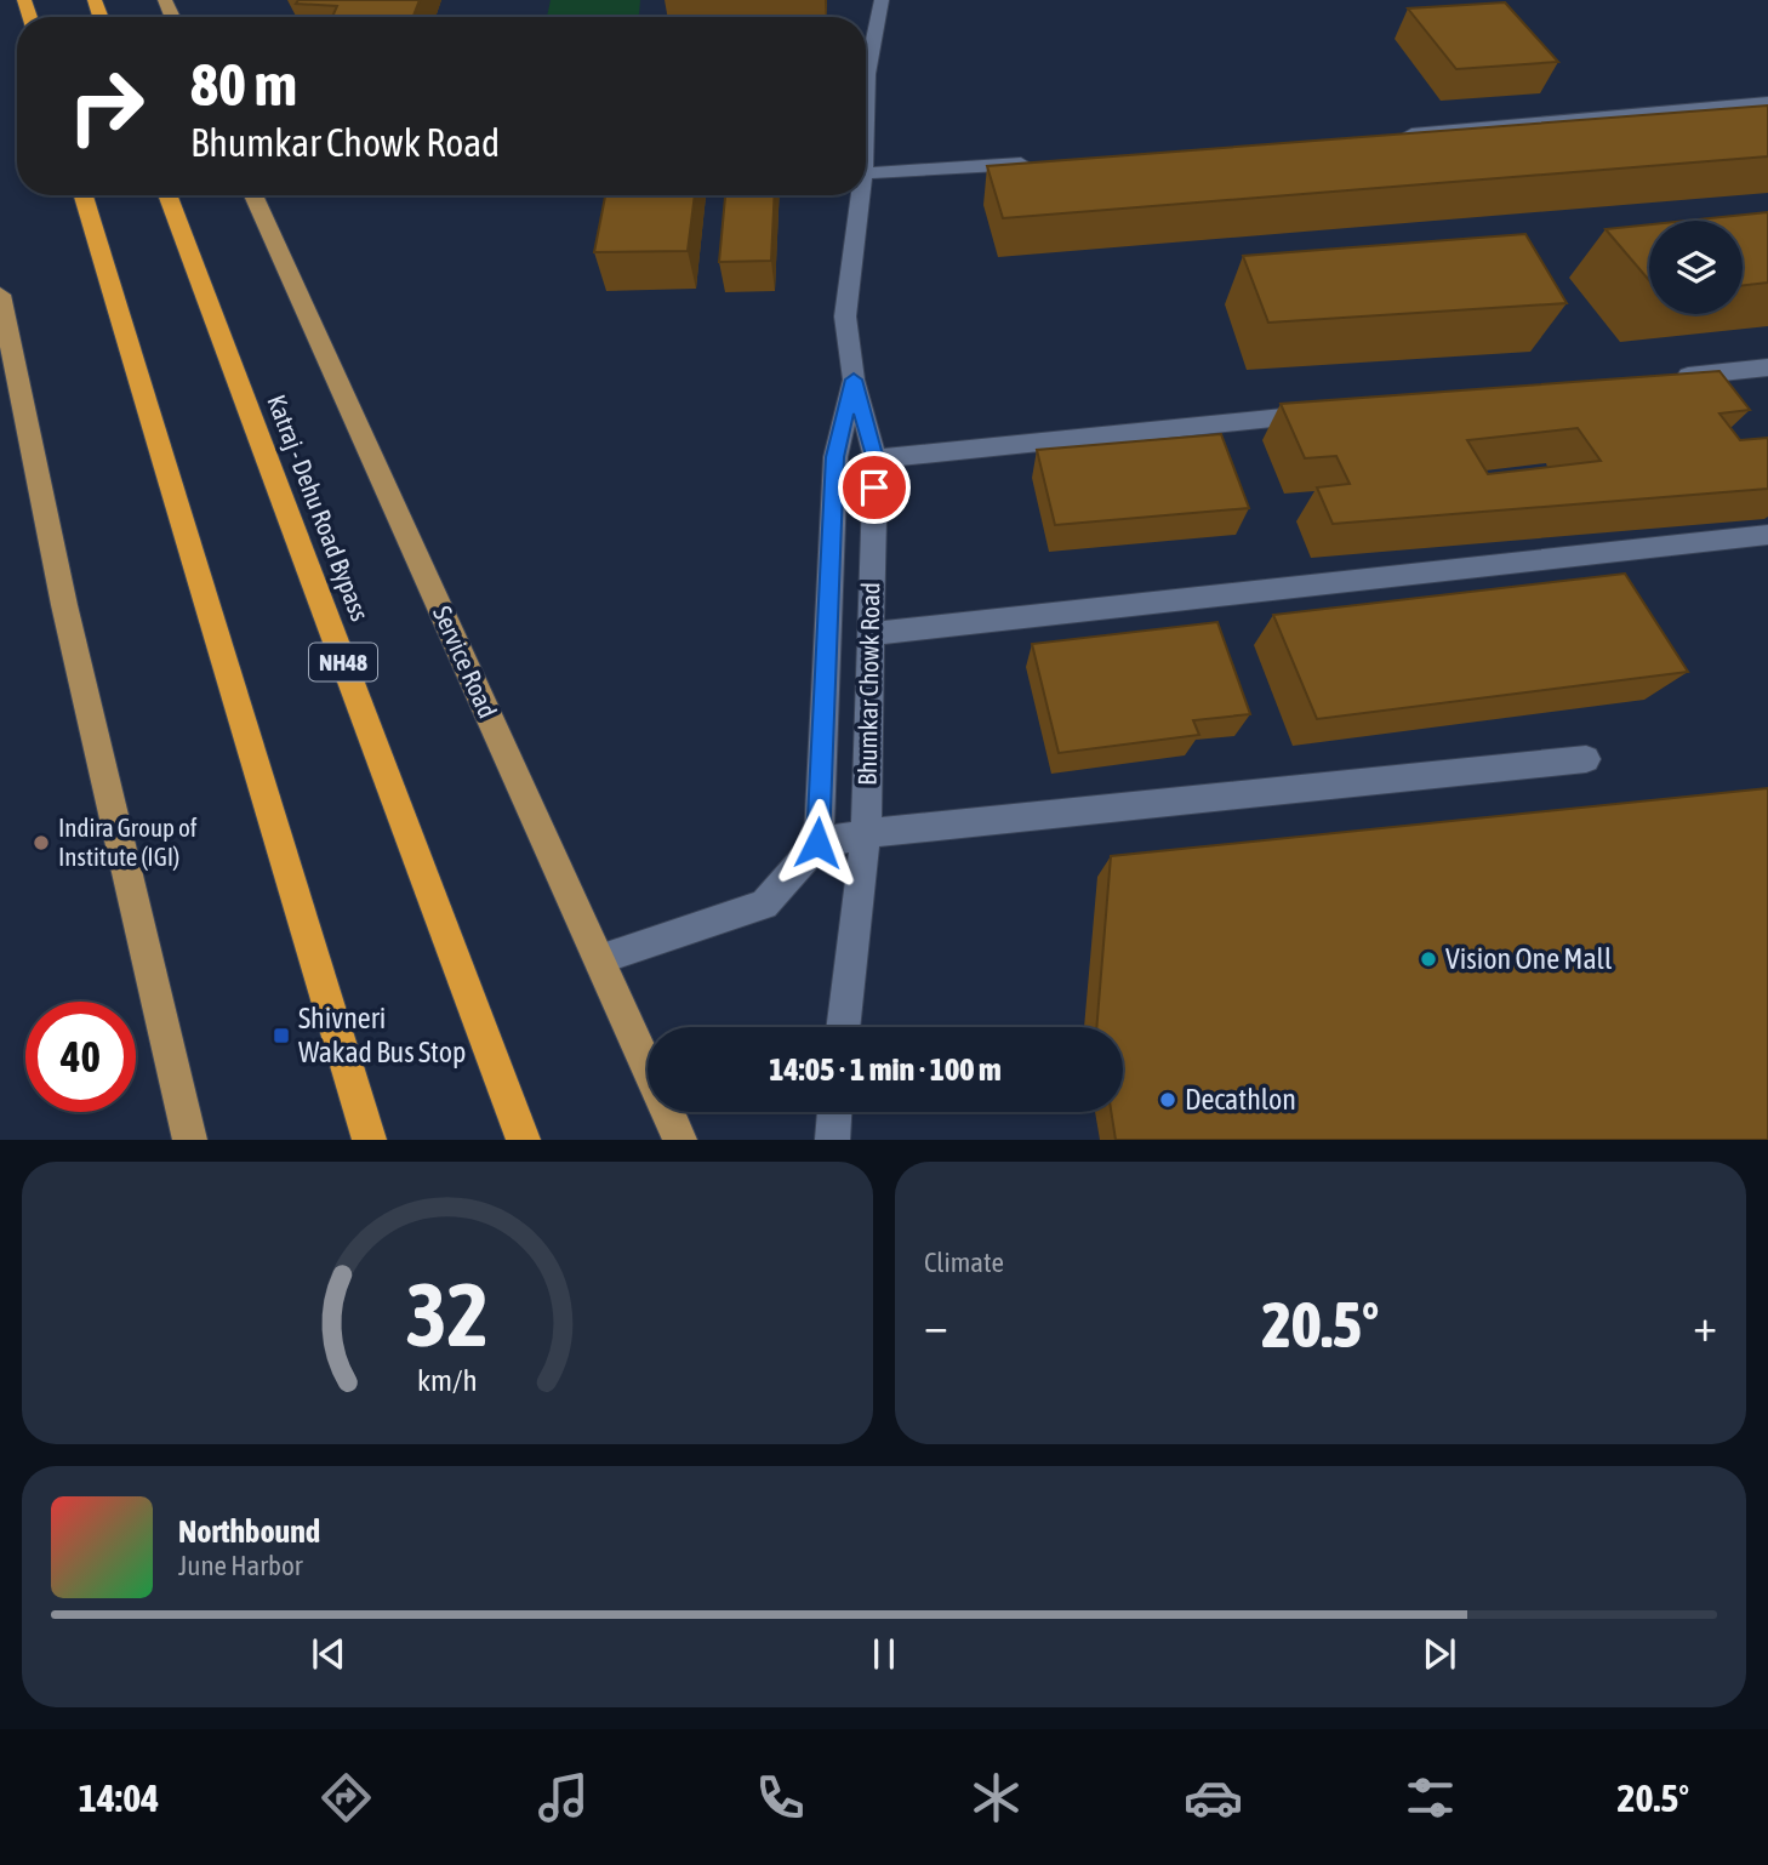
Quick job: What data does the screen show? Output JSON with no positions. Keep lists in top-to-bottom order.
{
  "streets": {
    "highway": ["Katraj - Dehu Road Bypass", "NH48"],
    "main road": ["Service Road"],
    "street": ["Bhumkar Chowk Road"]
  },
  "places": {
    "other": ["Indira Group of Institute (IGI)", "Vision One Mall", "Decathlon"],
    "transit": ["Shivneri Wakad Bus Stop"]
  },
  "page": {
    "turn": ["80 m", "Bhumkar Chowk Road"],
    "limit": "40",
    "trip": "14:05 · 1 min · 100 m",
    "tile": "Climate",
    "heat": ["−", "20.5°", "+"],
    "song": ["Northbound", "June Harbor"],
    "tabs": ["14:04", "20.5°"],
    "gauge": ["32", "km/h"]
  }
}
